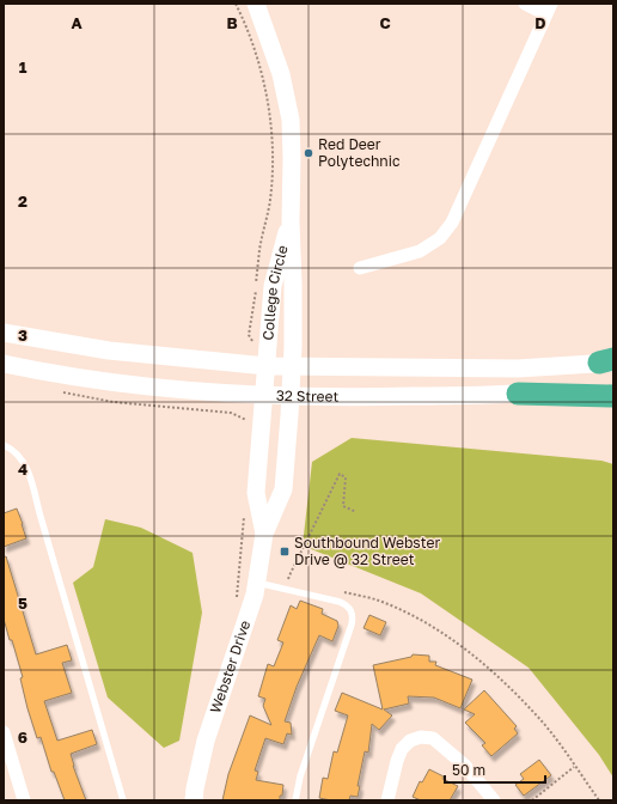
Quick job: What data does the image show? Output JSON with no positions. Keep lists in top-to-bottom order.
{
  "streets": {
    "main road": ["College Circle", "32 Street", "Webster Drive"]
  },
  "crossings": [
    ["College Circle", "32 Street"],
    ["College Circle", "Webster Drive"],
    ["32 Street", "Webster Drive"]
  ],
  "places": {
    "other": ["Red Deer Polytechnic"],
    "transit": ["Southbound Webster Drive @ 32 Street"]
  },
  "scale_bar": "50 m",
  "grid": {
    "columns": [
      "A",
      "B",
      "C",
      "D"
    ],
    "rows": [
      "1",
      "2",
      "3",
      "4",
      "5",
      "6"
    ]
  }
}
